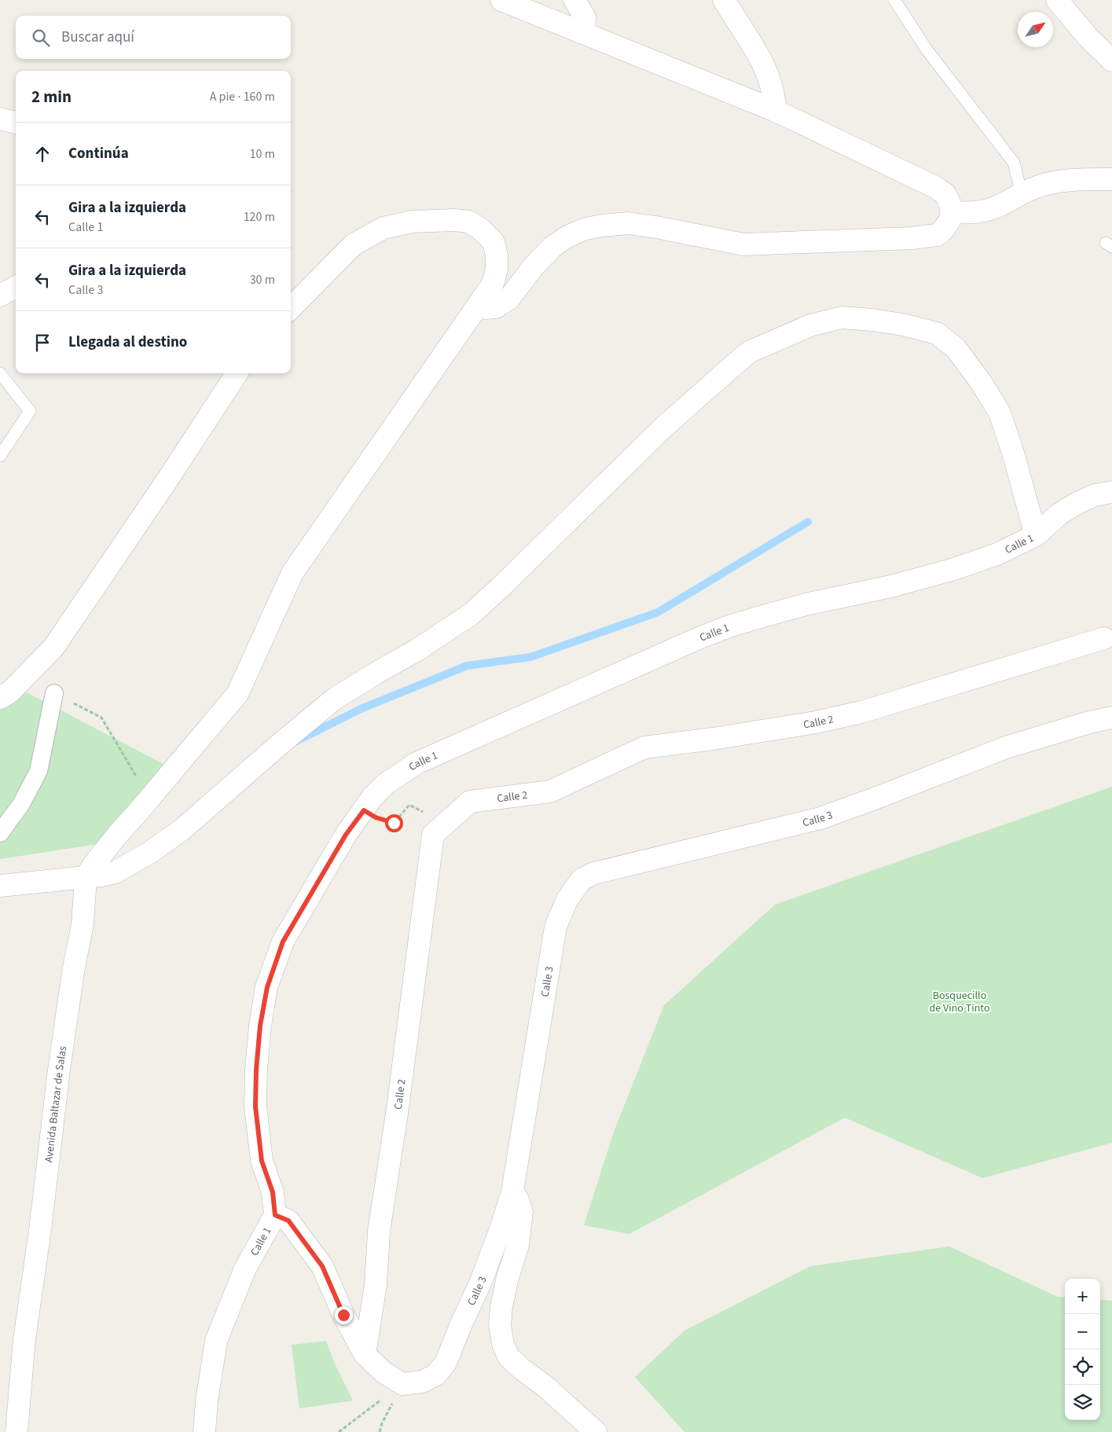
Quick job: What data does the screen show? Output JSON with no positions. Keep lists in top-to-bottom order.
{
  "streets": {
    "street": [
      "Calle 1",
      "Calle 2",
      "Calle 3",
      "Avenida Baltazar de Salas"
    ]
  },
  "parks": ["Bosquecillo de Vino Tinto"],
  "north": "top right",
  "page": {
    "search": "Buscar aquí",
    "heading": ["2 min", "A pie · 160 m"],
    "list": [
      ["Continúa", "10 m"],
      ["Gira a la izquierda", "Calle 1", "120 m"],
      ["Gira a la izquierda", "Calle 3", "30 m"],
      "Llegada al destino"
    ],
    "map_buttons": ["+", "−"]
  }
}
